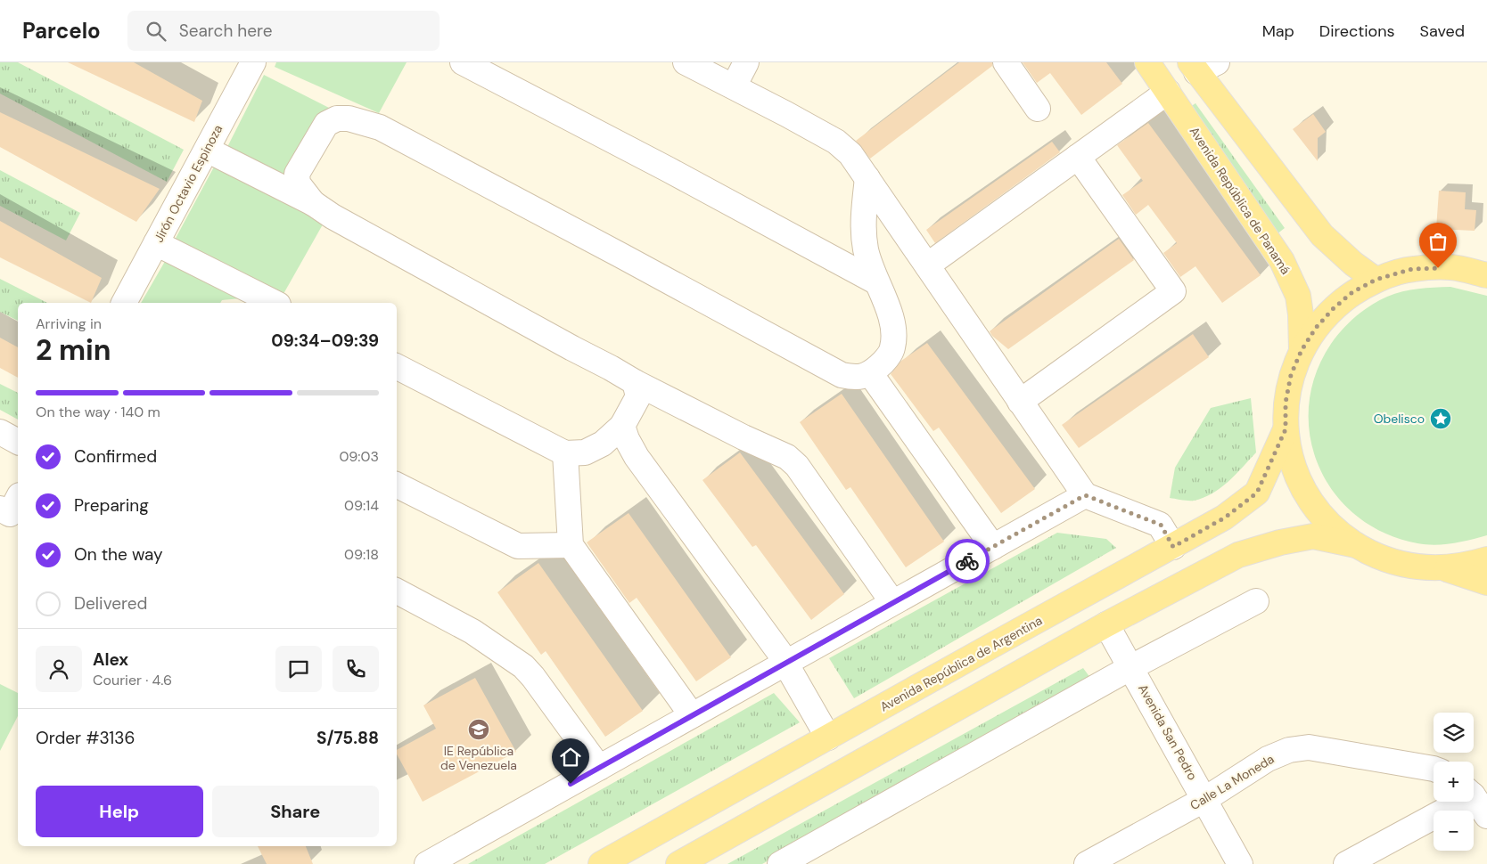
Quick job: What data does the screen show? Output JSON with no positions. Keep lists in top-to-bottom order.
{
  "streets": {
    "main road": ["Avenida República de Panamá", "Avenida República de Argentina"],
    "street": ["Jirón Octavio Espinoza", "Avenida San Pedro", "Calle La Moneda"]
  },
  "crossings": [
    ["Avenida San Pedro", "Calle La Moneda"]
  ],
  "places": {
    "place": ["Obelisco"],
    "school or university": ["IE República de Venezuela"]
  },
  "page": {
    "header": "Parcelo",
    "search": "Search here",
    "nav": ["Map", "Directions", "Saved"],
    "heading": ["2 min", "Arriving in", "09:34–09:39"],
    "panel": [
      "Alex",
      "Courier · 4.6",
      "Order #3136",
      "S/75.88"
    ],
    "bar": "On the way · 140 m",
    "list": [
      ["Confirmed", "09:03"],
      ["Preparing", "09:14"],
      ["On the way", "09:18"],
      "Delivered"
    ],
    "map_buttons": ["+", "−"],
    "buttons": ["Help", "Share"]
  }
}
